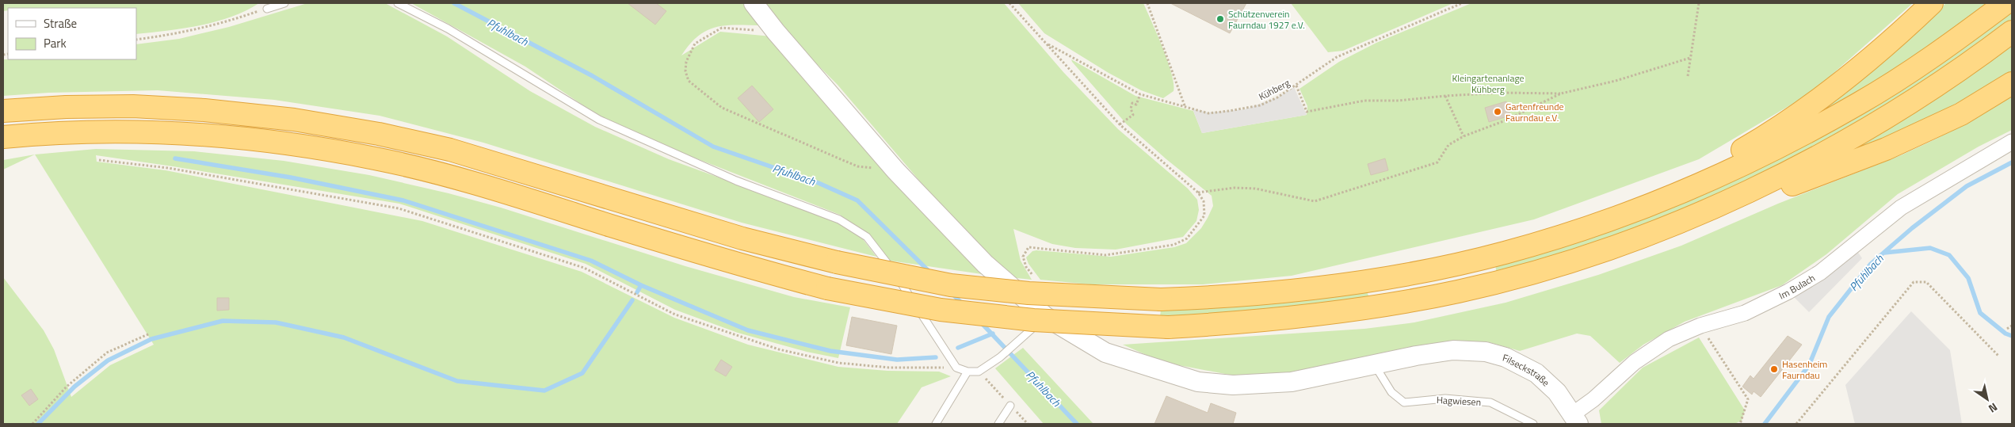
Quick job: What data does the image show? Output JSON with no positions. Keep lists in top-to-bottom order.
{
  "streets": {
    "street": ["Im Bulach", "Filseckstraße"],
    "lane": ["Hagwiesen"],
    "path": ["Kühberg"]
  },
  "crossings": [
    ["Im Bulach", "Filseckstraße"],
    ["Filseckstraße", "Hagwiesen"]
  ],
  "water": ["Pfuhlbach"],
  "parks": ["Kleingartenanlage Kühberg"],
  "places": ["Schützenverein Faurndau 1927 e.V.", "Gartenfreunde Faurndau e.V.", "Hasenheim Faurndau"],
  "legend": ["Straße", "Park"],
  "north": "bottom right"
}
